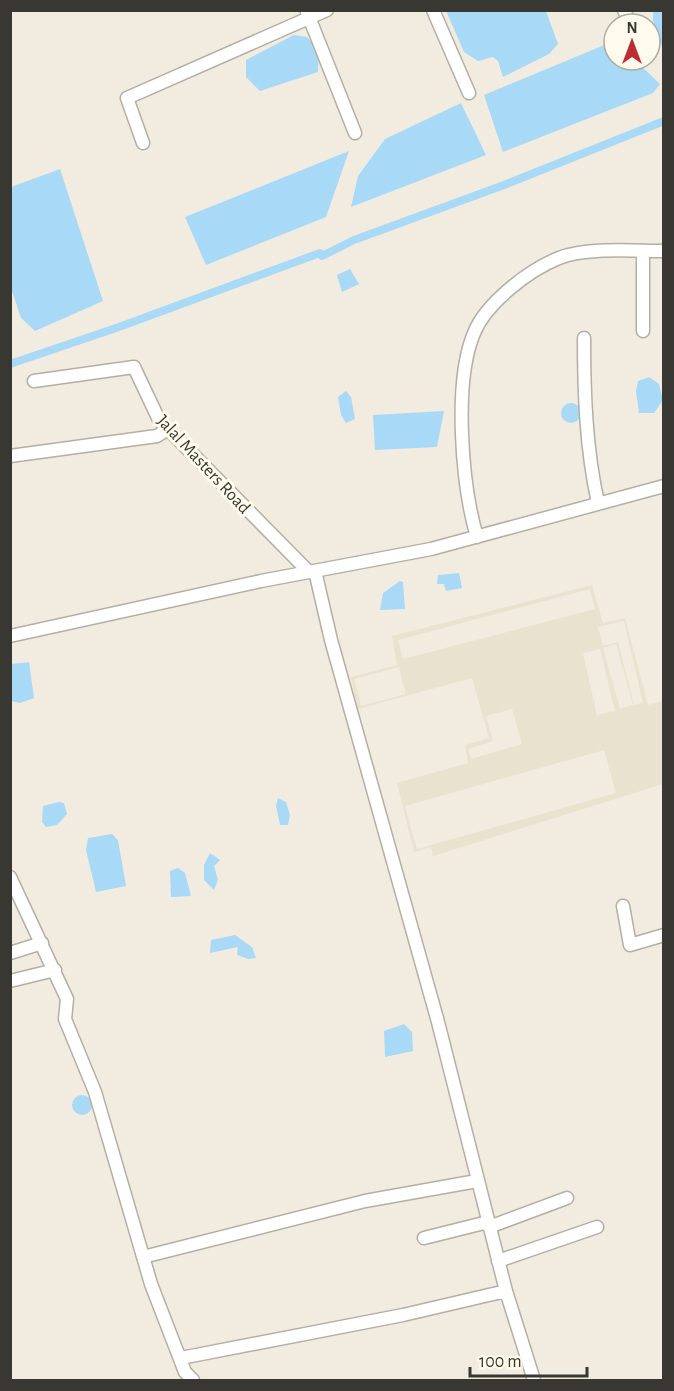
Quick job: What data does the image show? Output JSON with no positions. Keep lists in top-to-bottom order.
{
  "streets": {
    "street": ["Jalal Masters Road"]
  },
  "scale_bar": "100 m",
  "north": "top"
}
